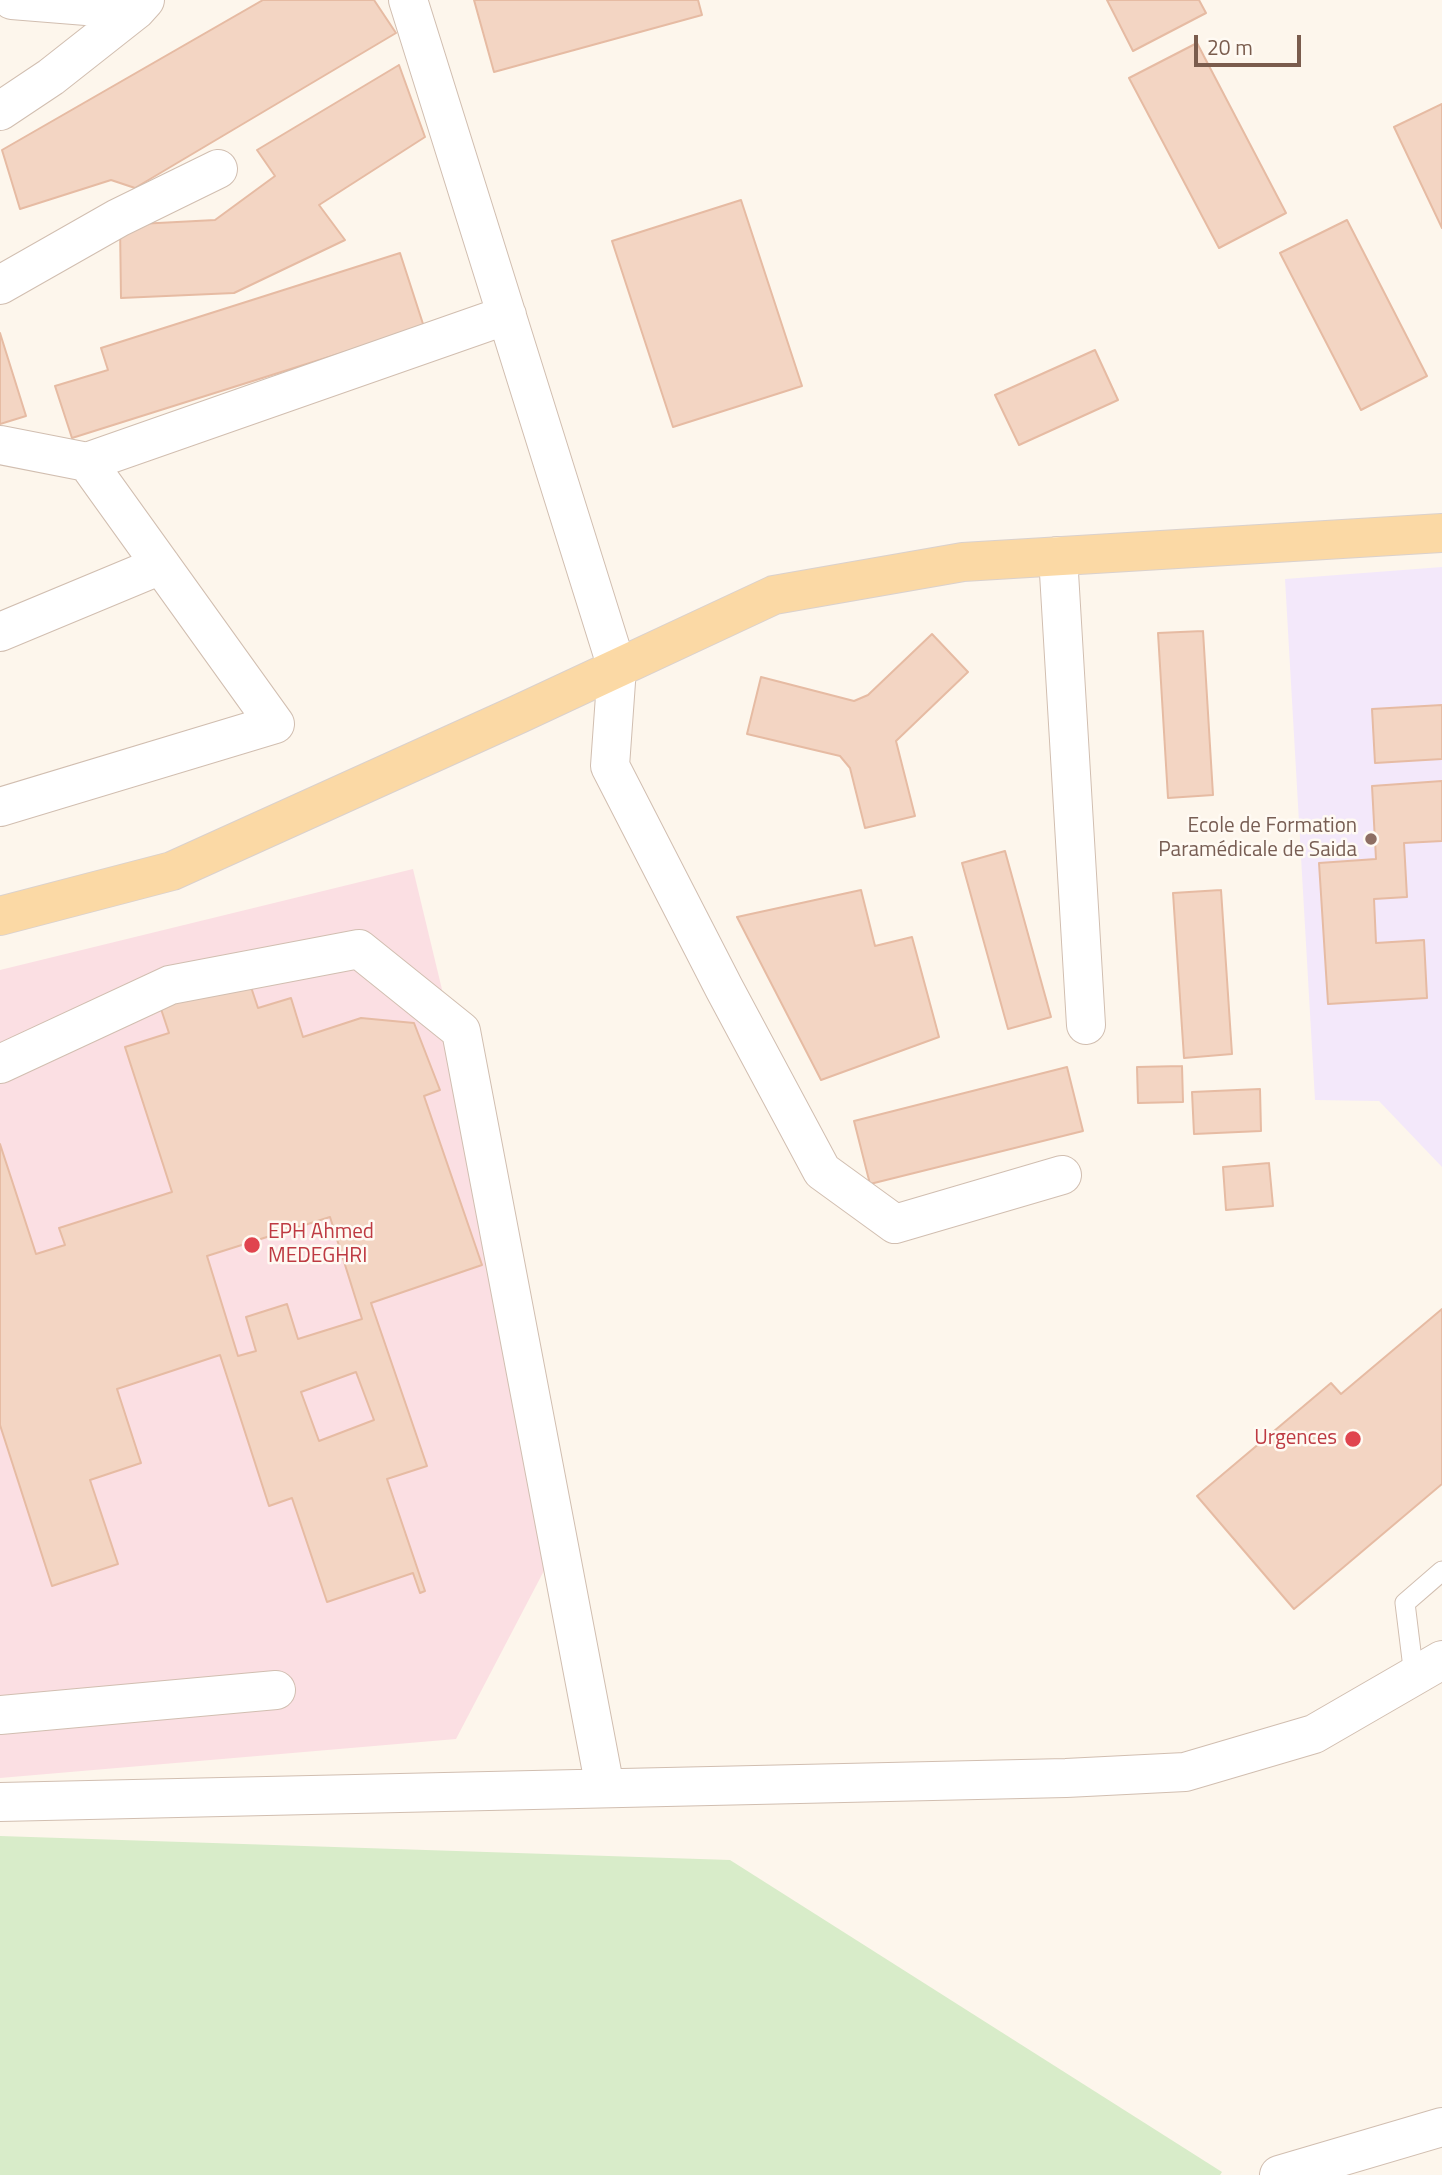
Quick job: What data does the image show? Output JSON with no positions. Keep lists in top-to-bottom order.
{
  "places": ["Ecole de Formation Paramédicale de Saida", "EPH Ahmed MEDEGHRI", "Urgences"],
  "scale_bar": "20 m"
}
